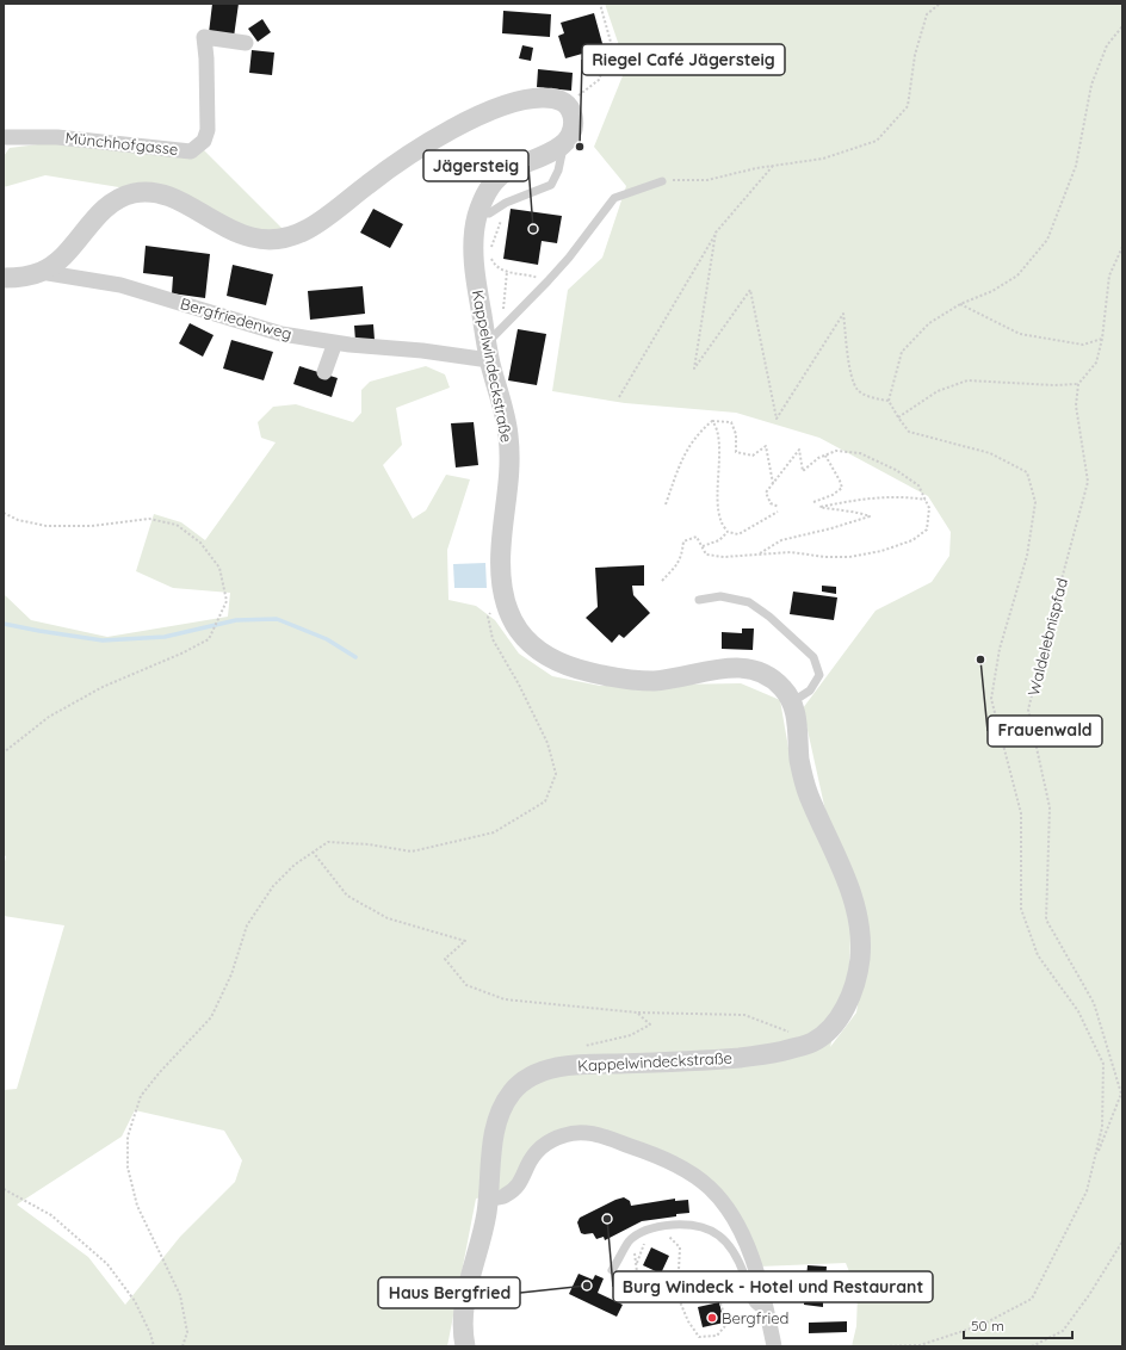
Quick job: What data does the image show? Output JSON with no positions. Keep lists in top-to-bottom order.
{
  "streets": {
    "street": ["Münchhofgasse", "Bergfriedenweg", "Kappelwindeckstraße"],
    "path": ["Waldelebnispfad"]
  },
  "crossings": [
    ["Bergfriedenweg", "Kappelwindeckstraße"]
  ],
  "places": [
    "Riegel Café Jägersteig",
    "Jägersteig",
    "Frauenwald",
    "Burg Windeck - Hotel und Restaurant",
    "Haus Bergfried",
    "Bergfried"
  ],
  "scale_bar": "50 m"
}
